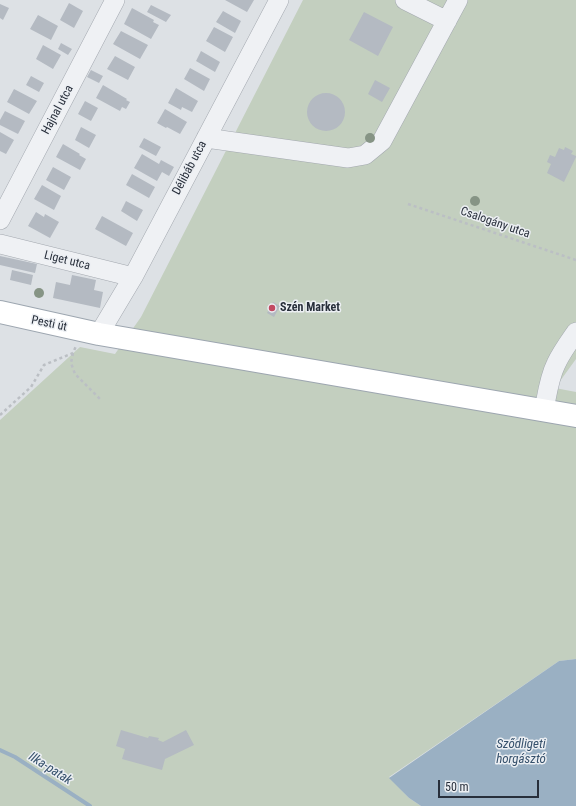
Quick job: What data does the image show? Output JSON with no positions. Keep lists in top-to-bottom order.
{
  "streets": {
    "main road": ["Pesti út"],
    "street": ["Hajnal utca", "Délibáb utca", "Liget utca"],
    "path": ["Csalogány utca"]
  },
  "crossings": [
    ["Délibáb utca", "Liget utca"],
    ["Délibáb utca", "Pesti út"]
  ],
  "water": ["Sződligeti horgásztó", "Ilka-patak"],
  "places": ["Szén Market"],
  "scale_bar": "50 m"
}
